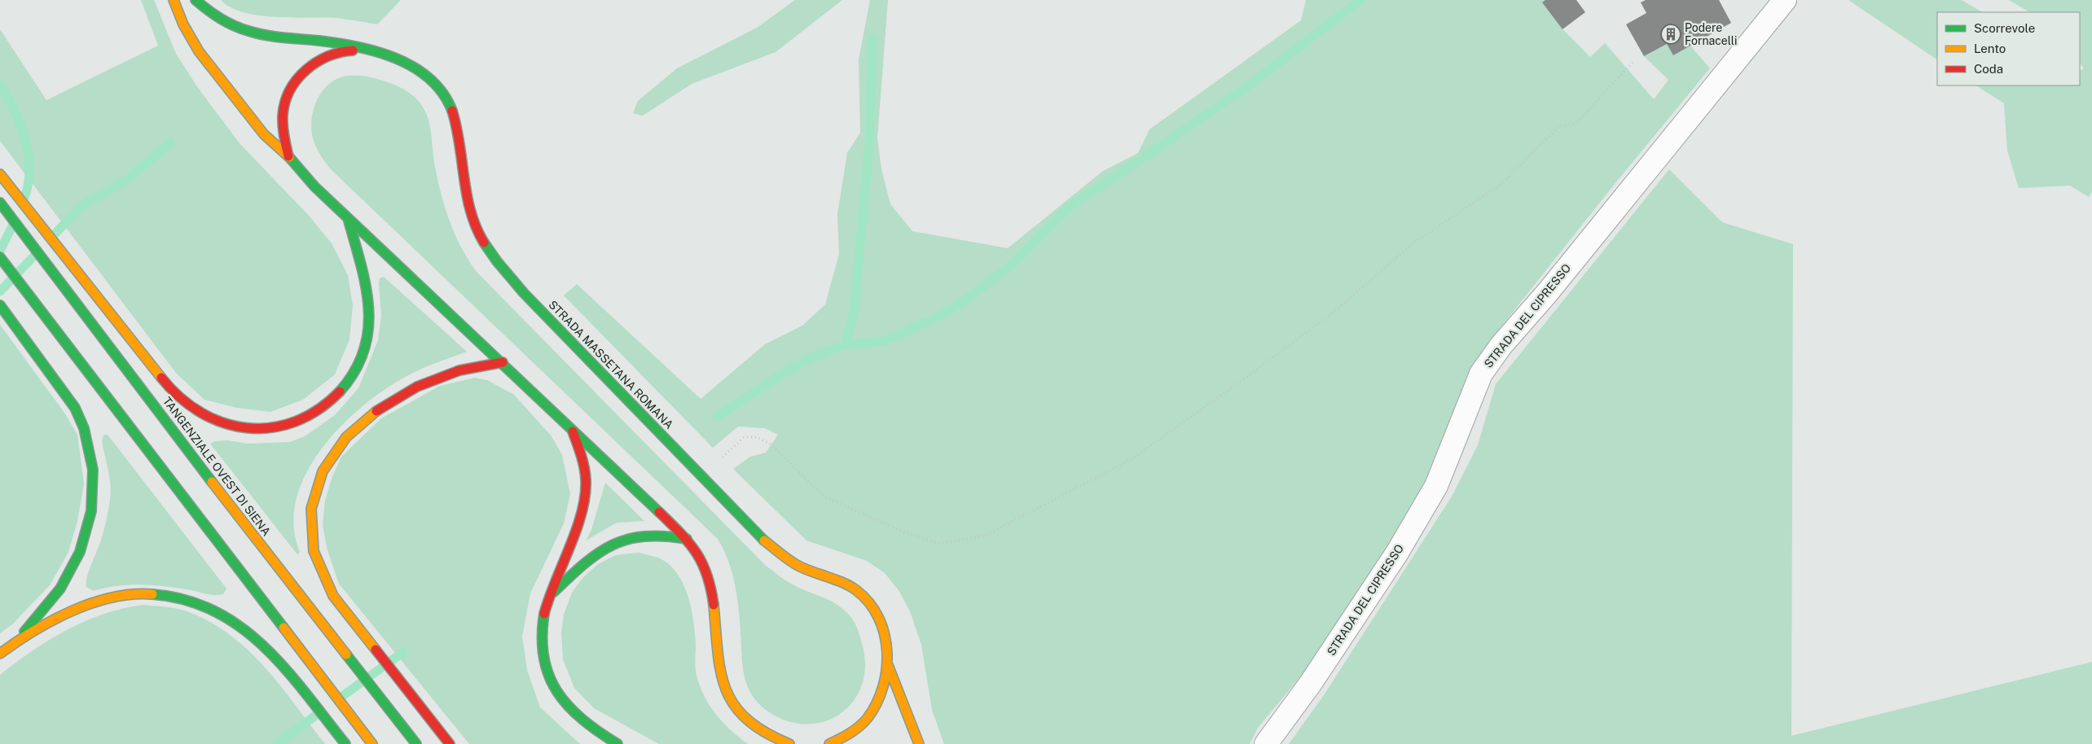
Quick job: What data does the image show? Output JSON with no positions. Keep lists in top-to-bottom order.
{
  "streets": {
    "main road": ["STRADA MASSETANA ROMANA", "TANGENZIALE OVEST DI SIENA"],
    "street": ["STRADA DEL CIPRESSO"]
  },
  "places": {
    "building": ["Podere Fornacelli"]
  },
  "legend": ["Scorrevole", "Lento", "Coda"]
}
